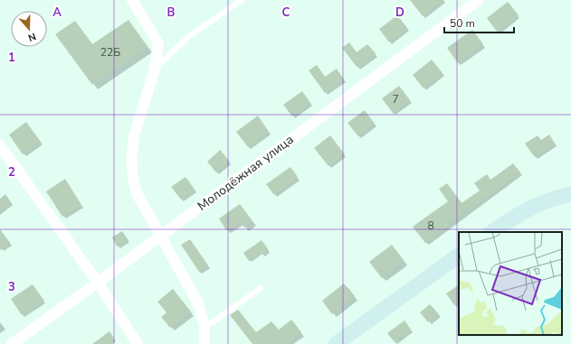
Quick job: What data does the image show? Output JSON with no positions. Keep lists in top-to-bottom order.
{
  "streets": {
    "street": ["Молодёжная улица"]
  },
  "house_numbers": ["22Б", "7", "8"],
  "scale_bar": "50 m",
  "north": "bottom",
  "grid": {
    "columns": [
      "A",
      "B",
      "C",
      "D"
    ],
    "rows": ["1", "2", "3"]
  }
}
